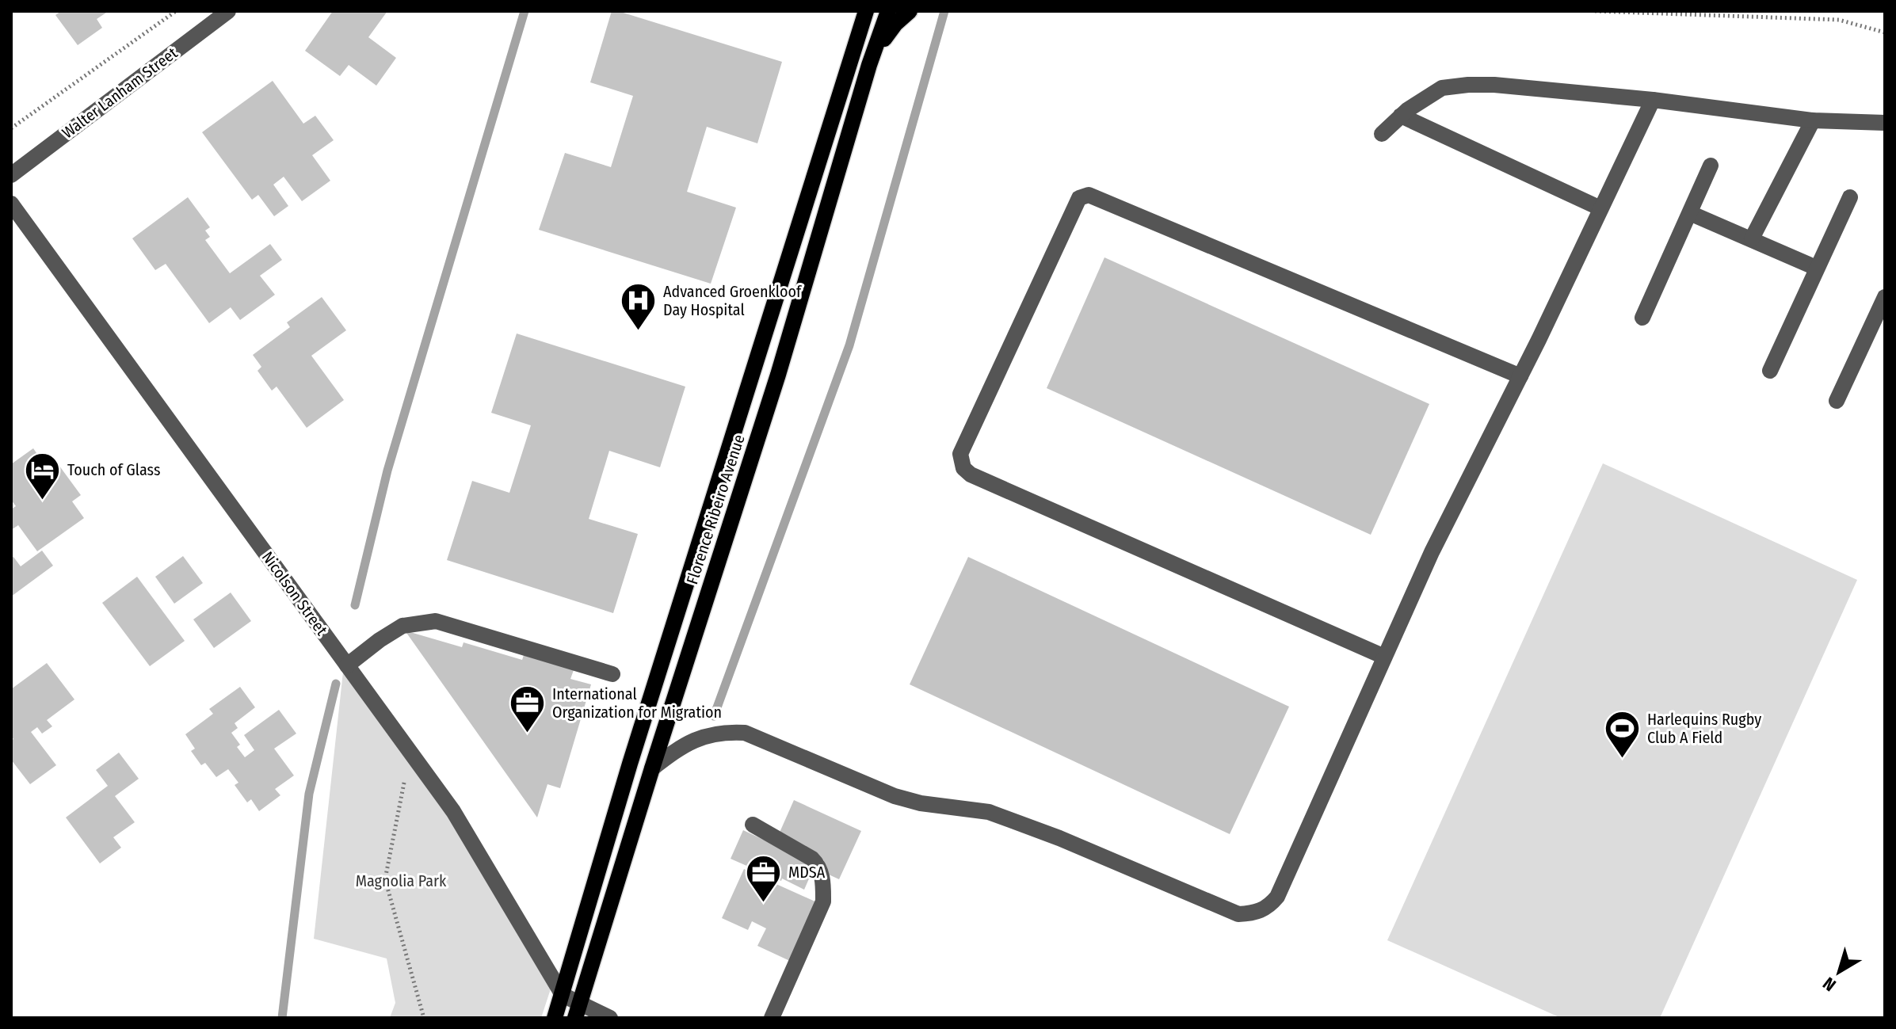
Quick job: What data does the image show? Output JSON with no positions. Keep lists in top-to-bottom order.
{
  "streets": {
    "main road": ["Florence Ribeiro Avenue"],
    "street": ["Walter Lanham Street", "Nicolson Street"]
  },
  "crossings": [
    ["Florence Ribeiro Avenue", "Nicolson Street"]
  ],
  "parks": ["Magnolia Park"],
  "places": {
    "hospital": ["Advanced Groenkloof Day Hospital"],
    "hotel": ["Touch of Glass"],
    "office": ["International Organization for Migration", "MDSA"],
    "sports": ["Harlequins Rugby Club A Field"]
  },
  "north": "bottom left"
}
